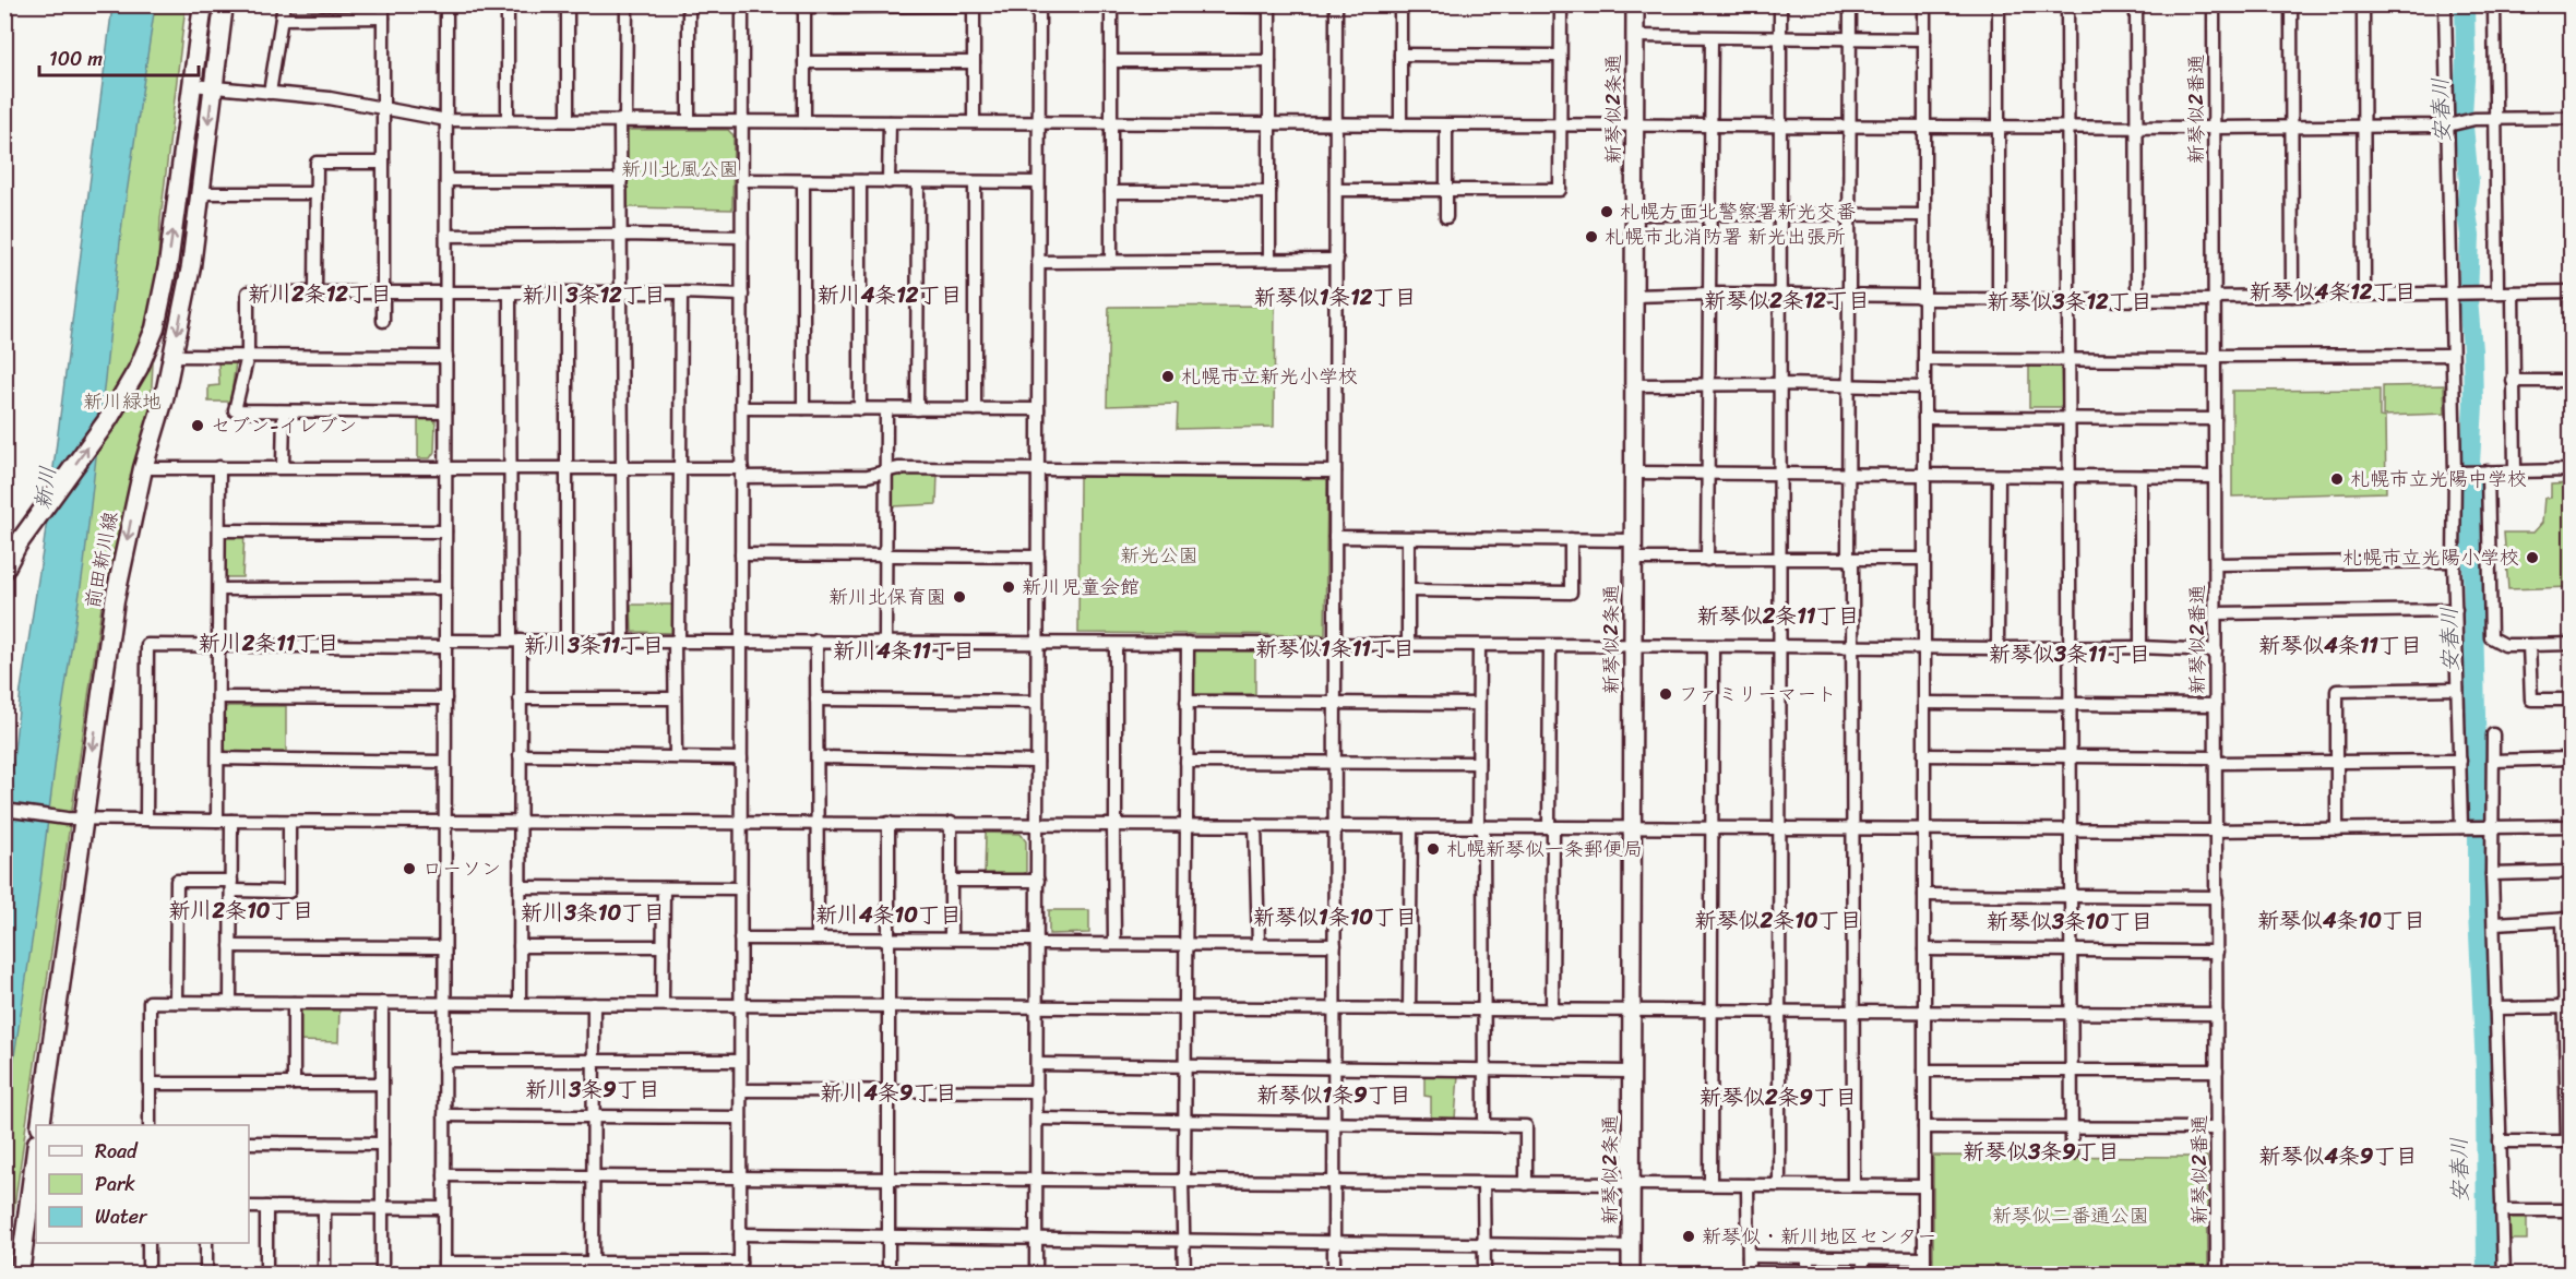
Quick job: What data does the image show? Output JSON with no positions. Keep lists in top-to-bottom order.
{
  "streets": {
    "main road": ["前田新川線"],
    "street": ["新琴似2条通", "新琴似2番通"]
  },
  "districts": [
    "新琴似4条12丁目",
    "新川2条12丁目",
    "新川3条12丁目",
    "新川4条12丁目",
    "新琴似1条12丁目",
    "新琴似2条12丁目",
    "新琴似3条12丁目",
    "新琴似2条11丁目",
    "新川2条11丁目",
    "新川3条11丁目",
    "新琴似4条11丁目",
    "新琴似1条11丁目",
    "新川4条11丁目",
    "新琴似3条11丁目",
    "新川2条10丁目",
    "新川3条10丁目",
    "新川4条10丁目",
    "新琴似1条10丁目",
    "新琴似2条10丁目",
    "新琴似4条10丁目",
    "新琴似3条10丁目",
    "新川3条9丁目",
    "新川4条9丁目",
    "新琴似1条9丁目",
    "新琴似2条9丁目",
    "新琴似3条9丁目",
    "新琴似4条9丁目"
  ],
  "water": ["安春川", "新川"],
  "parks": [
    "新川北風公園",
    "新川緑地",
    "新光公園",
    "新琴似二番通公園"
  ],
  "places": [
    "札幌方面北警察署新光交番",
    "札幌市北消防署 新光出張所",
    "札幌市立新光小学校",
    "セブン-イレブン",
    "札幌市立光陽中学校",
    "札幌市立光陽小学校",
    "新川児童会館",
    "新川北保育園",
    "ファミリーマート",
    "札幌新琴似一条郵便局",
    "ローソン",
    "新琴似・新川地区センター"
  ],
  "legend": ["Road", "Park", "Water"],
  "scale_bar": "100 m"
}
